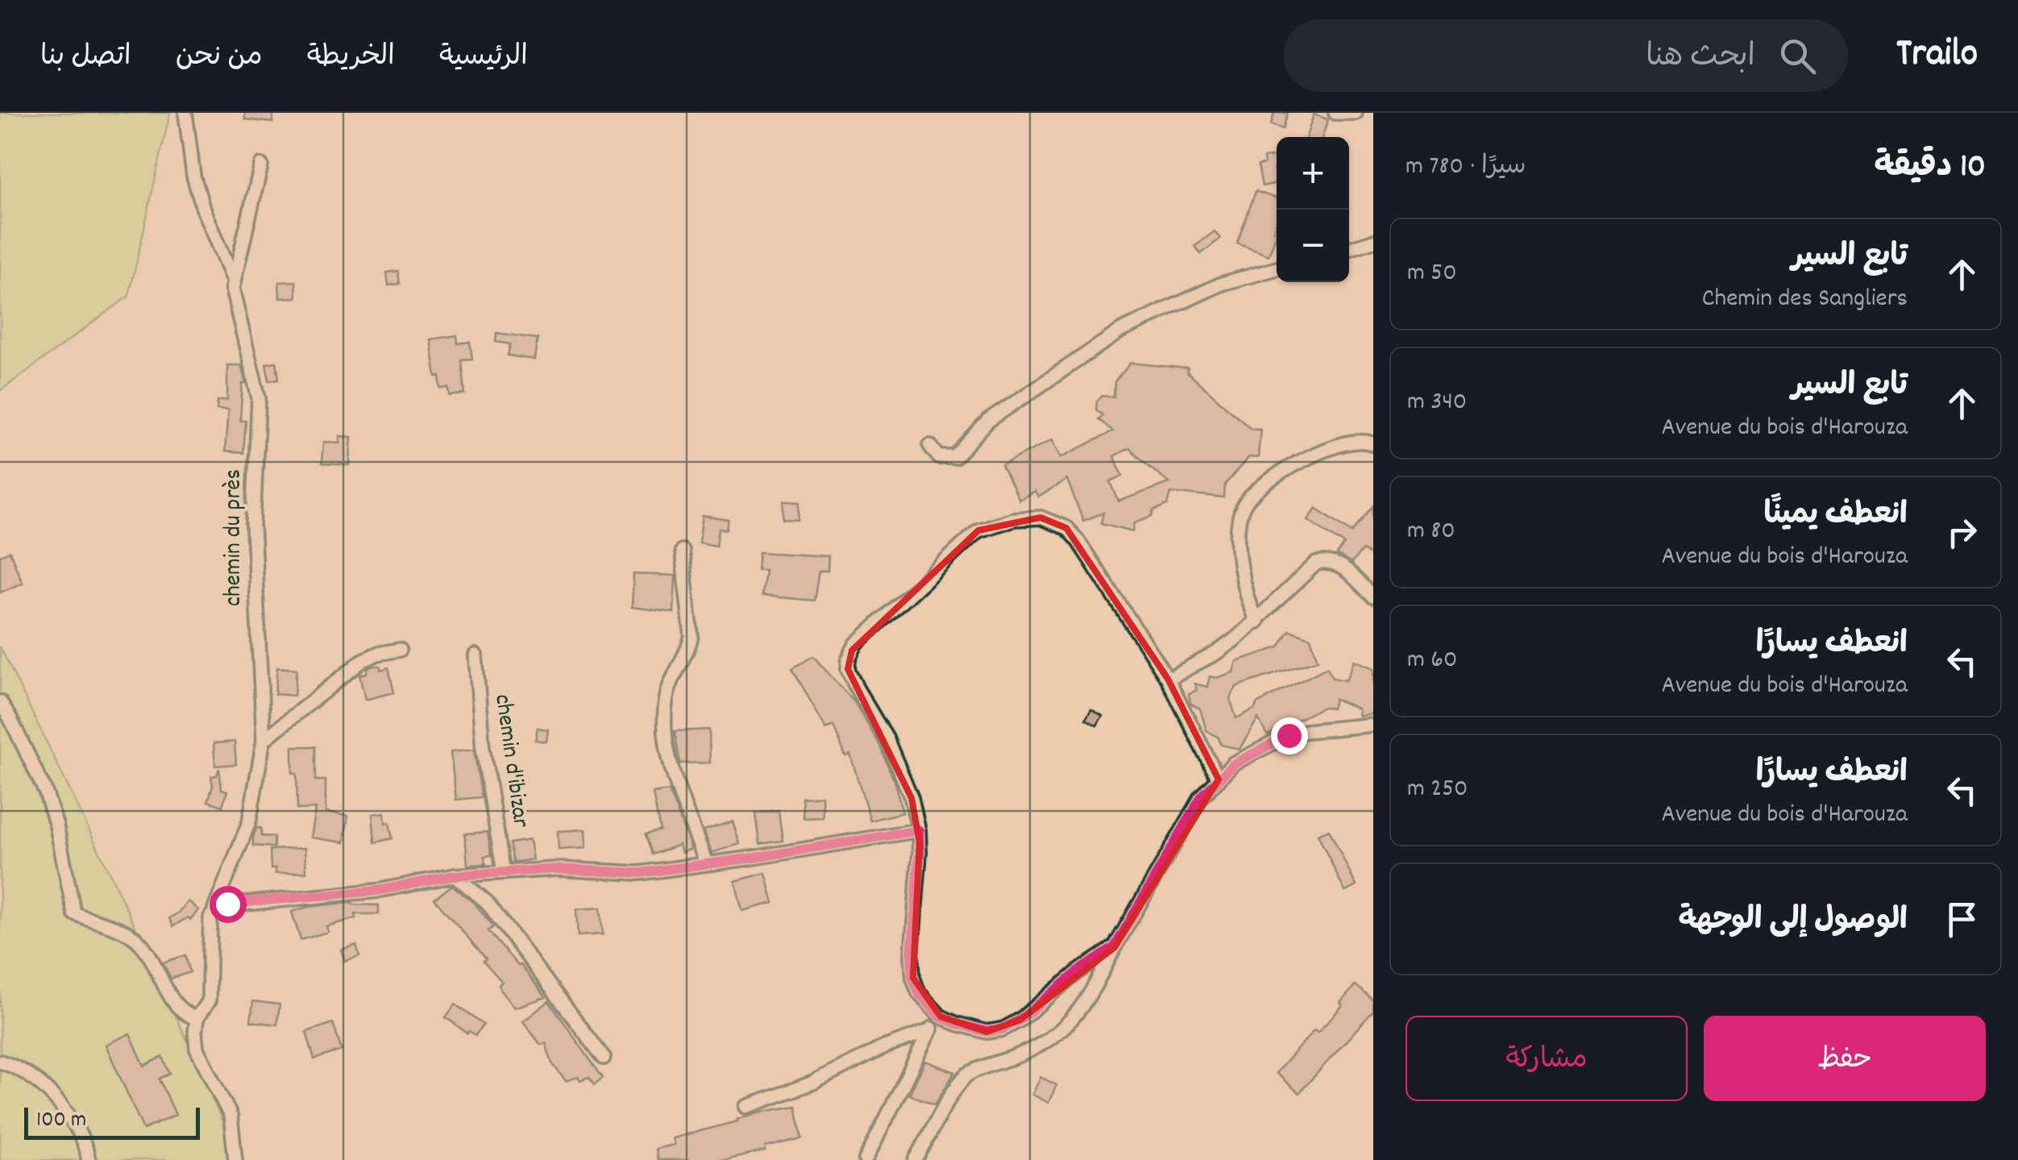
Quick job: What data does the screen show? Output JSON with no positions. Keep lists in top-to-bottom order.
{
  "streets": {
    "street": ["chemin du près", "chemin d'ibizar"]
  },
  "scale_bar": "100 m",
  "page": {
    "header": "Trailo",
    "search": "ابحث هنا",
    "nav": [
      "الرئيسية",
      "الخريطة",
      "من نحن",
      "اتصل بنا"
    ],
    "heading": ["10 دقيقة", "سيرًا · 780 m"],
    "map_buttons": ["+", "−"],
    "list": [
      ["تابع السير", "Chemin des Sangliers", "50 m"],
      ["تابع السير", "Avenue du bois d'Harouza", "340 m"],
      ["انعطف يمينًا", "Avenue du bois d'Harouza", "80 m"],
      ["انعطف يسارًا", "Avenue du bois d'Harouza", "60 m"],
      ["انعطف يسارًا", "Avenue du bois d'Harouza", "250 m"],
      "الوصول إلى الوجهة"
    ],
    "buttons": ["حفظ", "مشاركة"],
    "scale": "100 m"
  }
}
